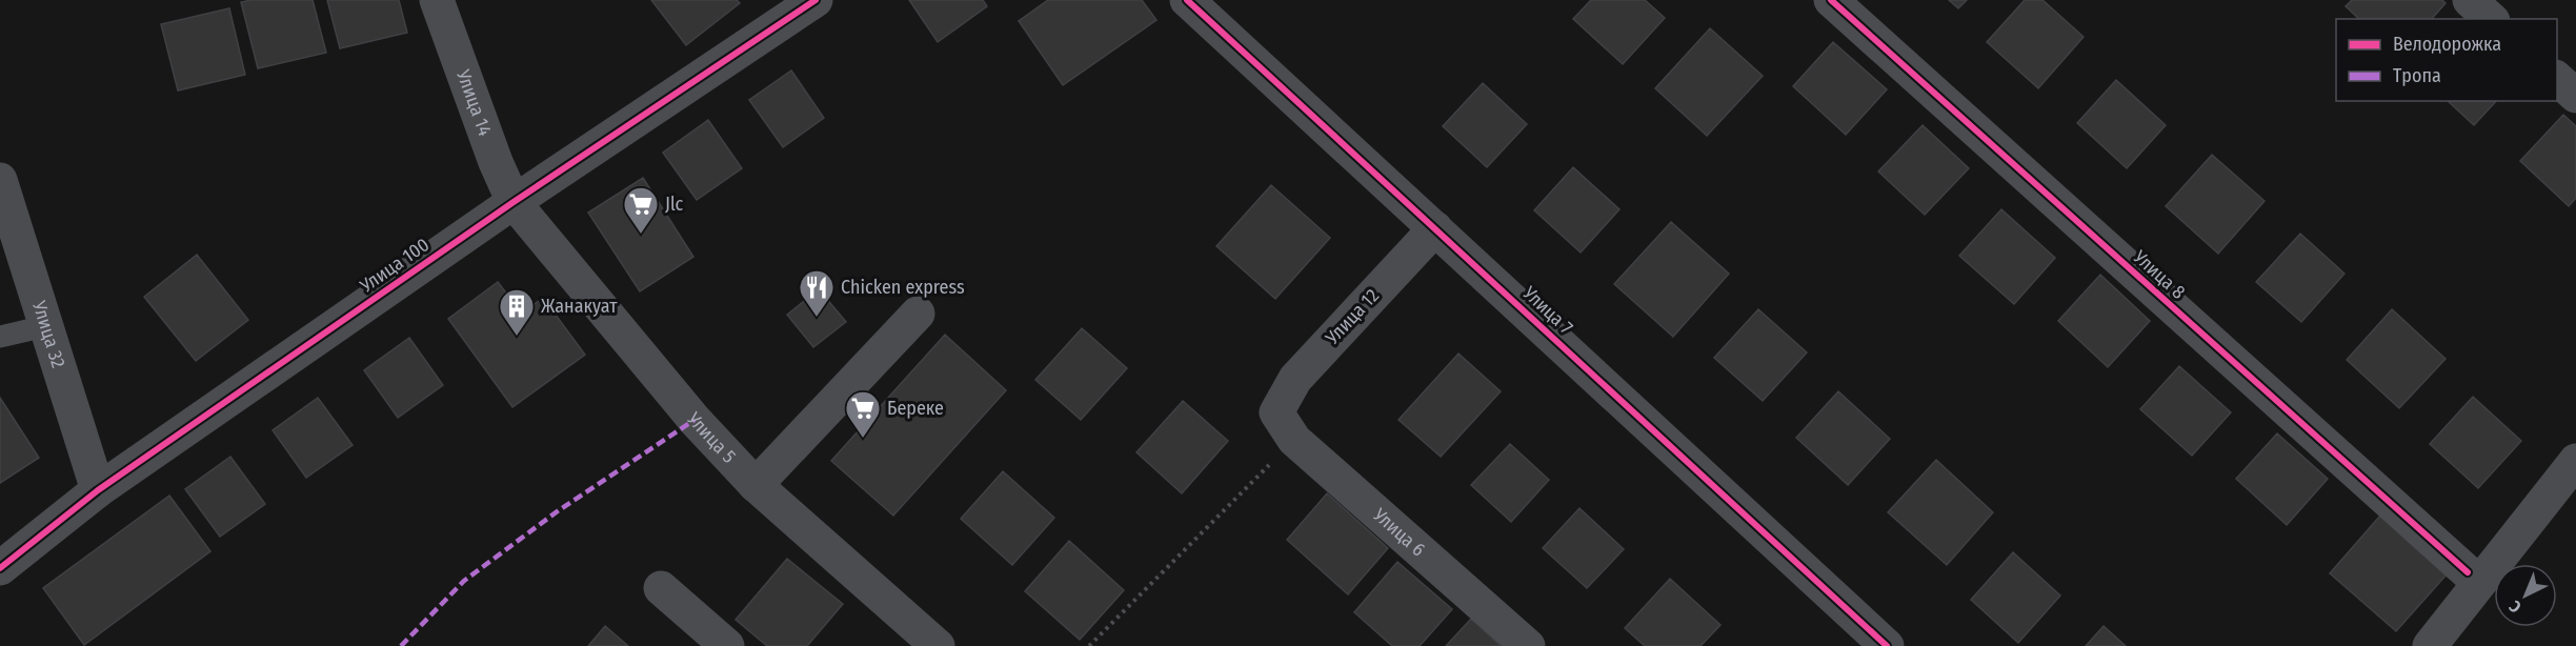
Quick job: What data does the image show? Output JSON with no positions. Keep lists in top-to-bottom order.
{
  "streets": {
    "street": [
      "Улица 14",
      "Улица 100",
      "Улица 8",
      "Улица 7",
      "Улица 12",
      "Улица 32",
      "Улица 5",
      "Улица 6"
    ]
  },
  "crossings": [
    ["Улица 14", "Улица 100"],
    ["Улица 14", "Улица 5"],
    ["Улица 100", "Улица 32"],
    ["Улица 100", "Улица 5"],
    ["Улица 7", "Улица 12"],
    ["Улица 12", "Улица 6"]
  ],
  "places": {
    "supermarket": ["Jlc", "Береке"],
    "restaurant": ["Chicken express"],
    "building": ["Жанакуат"]
  },
  "legend": ["Велодорожка", "Тропа"],
  "north": "bottom left"
}
